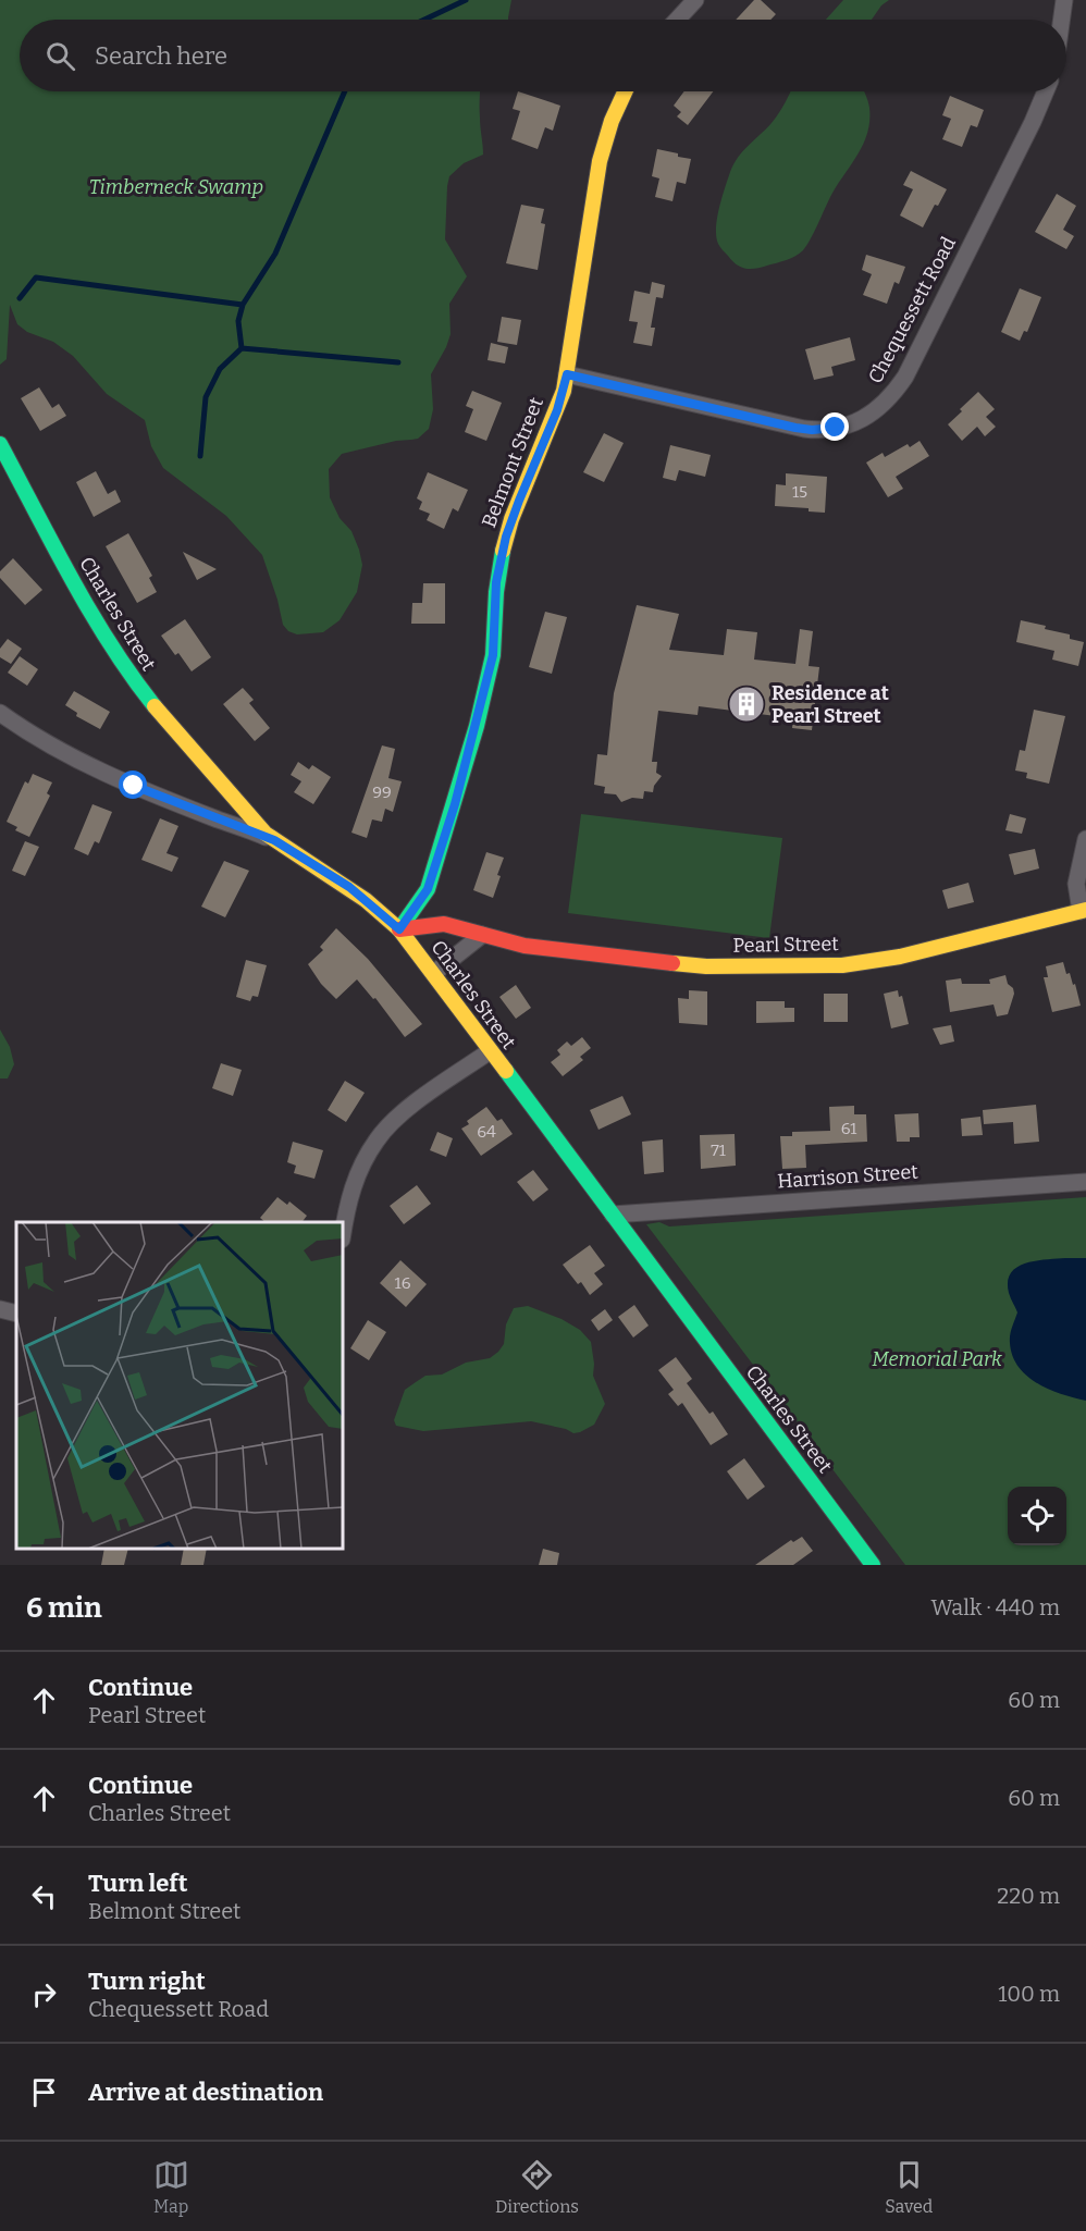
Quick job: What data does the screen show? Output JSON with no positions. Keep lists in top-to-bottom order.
{
  "streets": {
    "street": [
      "Chequessett Road",
      "Belmont Street",
      "Charles Street",
      "Pearl Street",
      "Harrison Street"
    ]
  },
  "crossings": [
    ["Chequessett Road", "Belmont Street"],
    ["Belmont Street", "Charles Street"],
    ["Belmont Street", "Pearl Street"],
    ["Charles Street", "Pearl Street"],
    ["Charles Street", "Harrison Street"]
  ],
  "parks": ["Timberneck Swamp", "Memorial Park"],
  "places": {
    "building": ["Residence at Pearl Street"]
  },
  "house_numbers": [
    "15",
    "99",
    "61",
    "64",
    "71",
    "16"
  ],
  "page": {
    "search": "Search here",
    "heading": ["6 min", "Walk · 440 m"],
    "list": [
      ["Continue", "Pearl Street", "60 m"],
      ["Continue", "Charles Street", "60 m"],
      ["Turn left", "Belmont Street", "220 m"],
      ["Turn right", "Chequessett Road", "100 m"],
      "Arrive at destination"
    ],
    "nav": ["Map", "Directions", "Saved"]
  }
}
